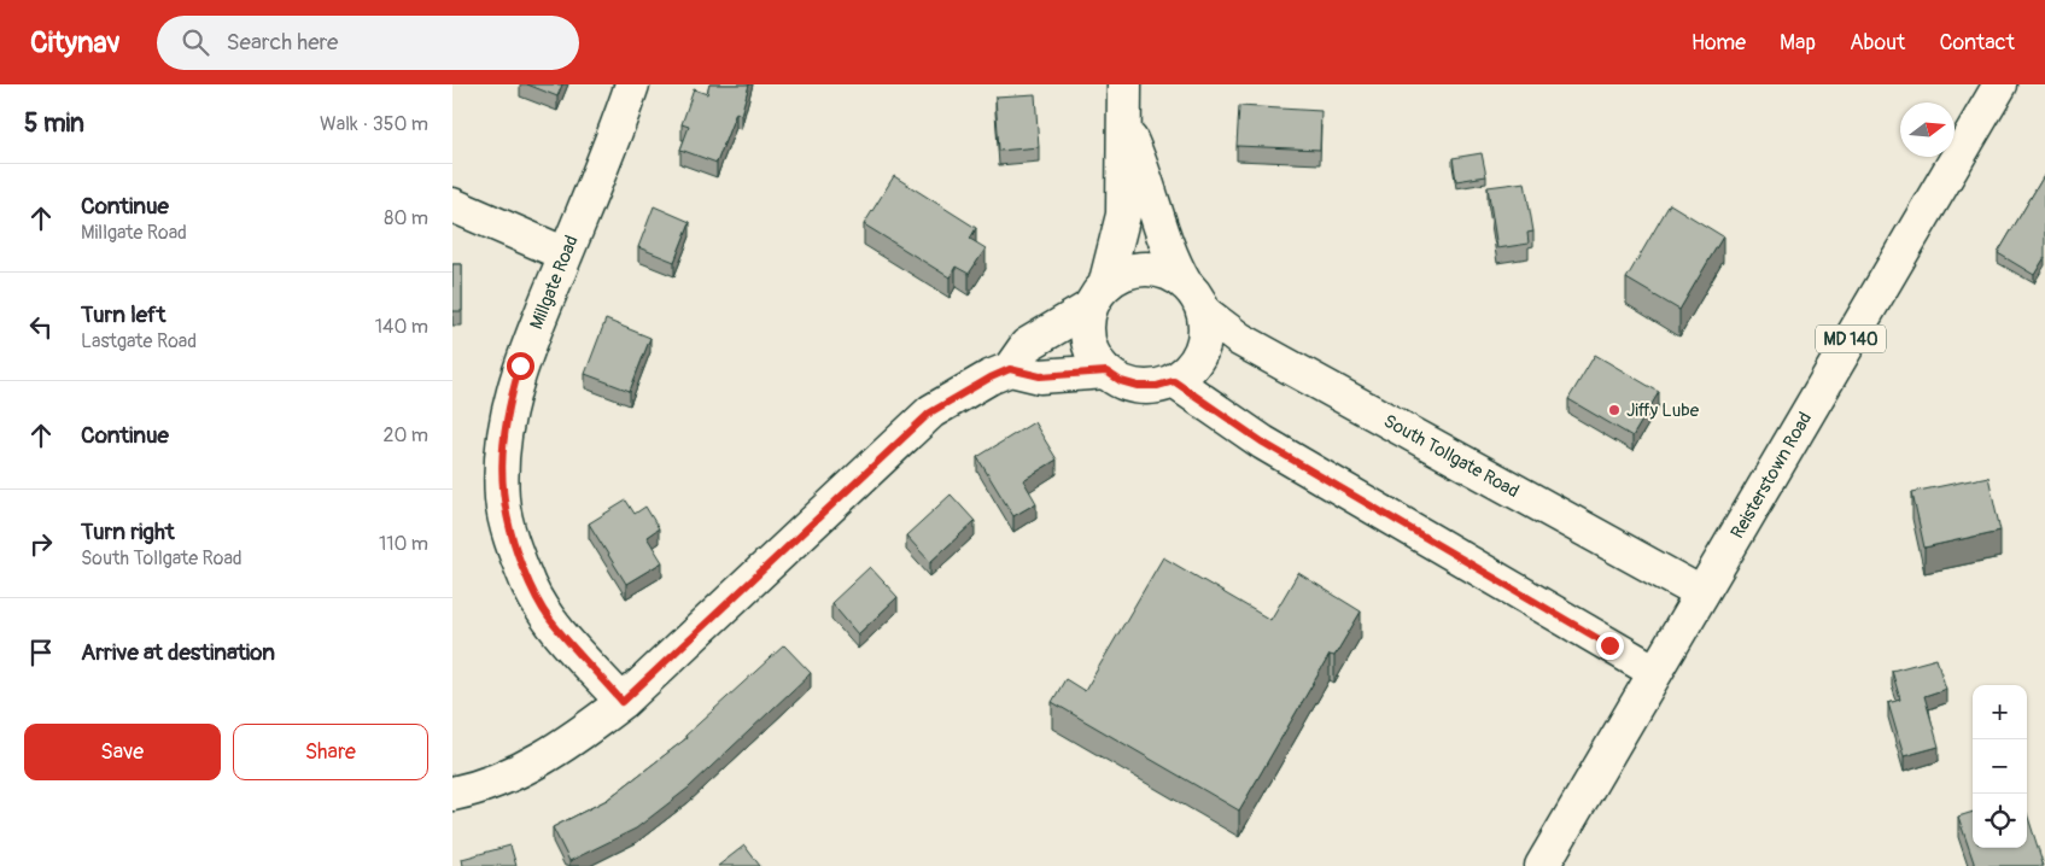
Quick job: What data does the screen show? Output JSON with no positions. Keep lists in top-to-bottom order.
{
  "streets": {
    "street": [
      "Millgate Road",
      "MD 140",
      "South Tollgate Road",
      "Reisterstown Road"
    ]
  },
  "crossings": [
    ["South Tollgate Road", "Reisterstown Road"]
  ],
  "places": ["Jiffy Lube"],
  "north": "right",
  "page": {
    "header": "Citynav",
    "search": "Search here",
    "nav": [
      "Home",
      "Map",
      "About",
      "Contact"
    ],
    "heading": ["5 min", "Walk · 350 m"],
    "list": [
      ["Continue", "Millgate Road", "80 m"],
      ["Turn left", "Lastgate Road", "140 m"],
      ["Continue", "20 m"],
      ["Turn right", "South Tollgate Road", "110 m"],
      "Arrive at destination"
    ],
    "map_buttons": ["+", "−"],
    "buttons": ["Save", "Share"]
  }
}
